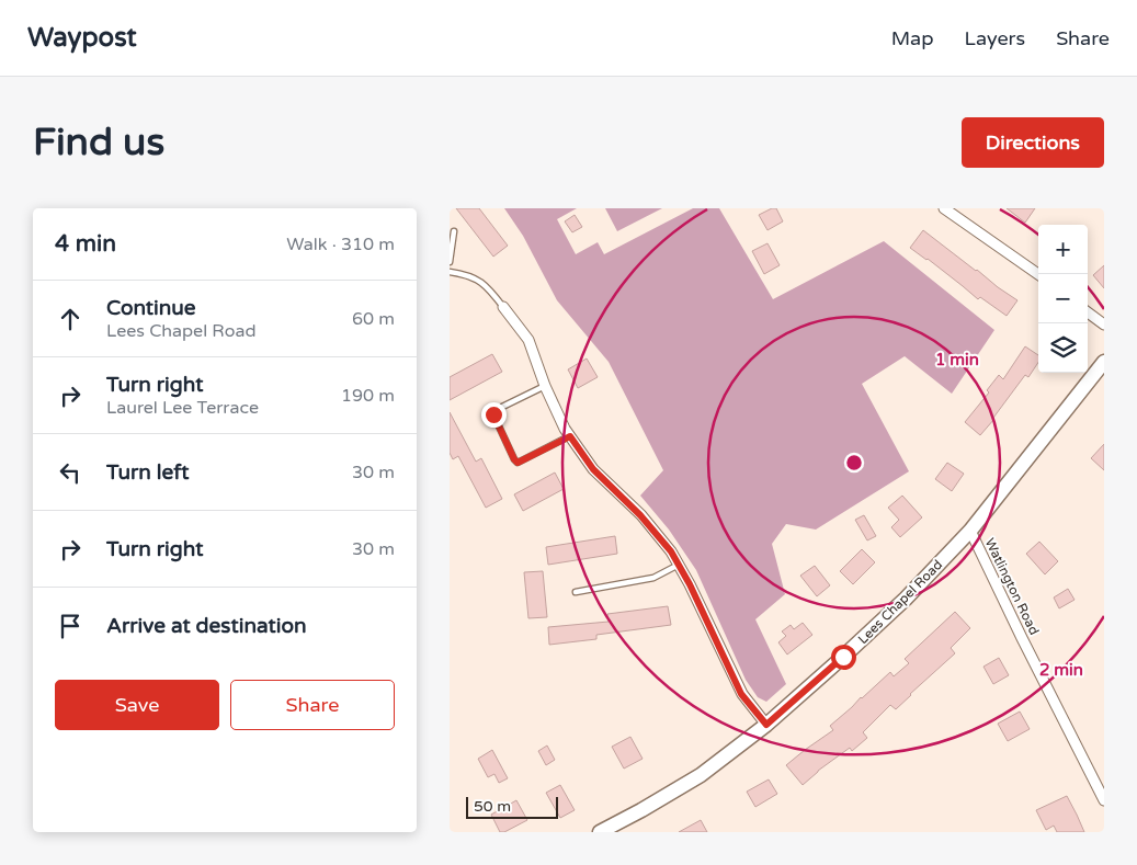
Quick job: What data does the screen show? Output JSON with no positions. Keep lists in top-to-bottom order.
{
  "streets": {
    "main road": ["Lees Chapel Road"],
    "street": ["Watlington Road"]
  },
  "crossings": [
    ["Watlington Road", "Lees Chapel Road"]
  ],
  "scale_bar": "50 m",
  "page": {
    "header": "Waypost",
    "nav": ["Map", "Layers", "Share"],
    "buttons": [
      "Directions",
      ["Save", "Share"]
    ],
    "title": "Find us",
    "heading": ["4 min", "Walk · 310 m"],
    "map_buttons": ["+", "−"],
    "list": [
      ["Continue", "Lees Chapel Road", "60 m"],
      ["Turn right", "Laurel Lee Terrace", "190 m"],
      ["Turn left", "30 m"],
      ["Turn right", "30 m"],
      "Arrive at destination"
    ],
    "scale": "50 m"
  },
  "rings": ["1 min", "2 min"]
}
